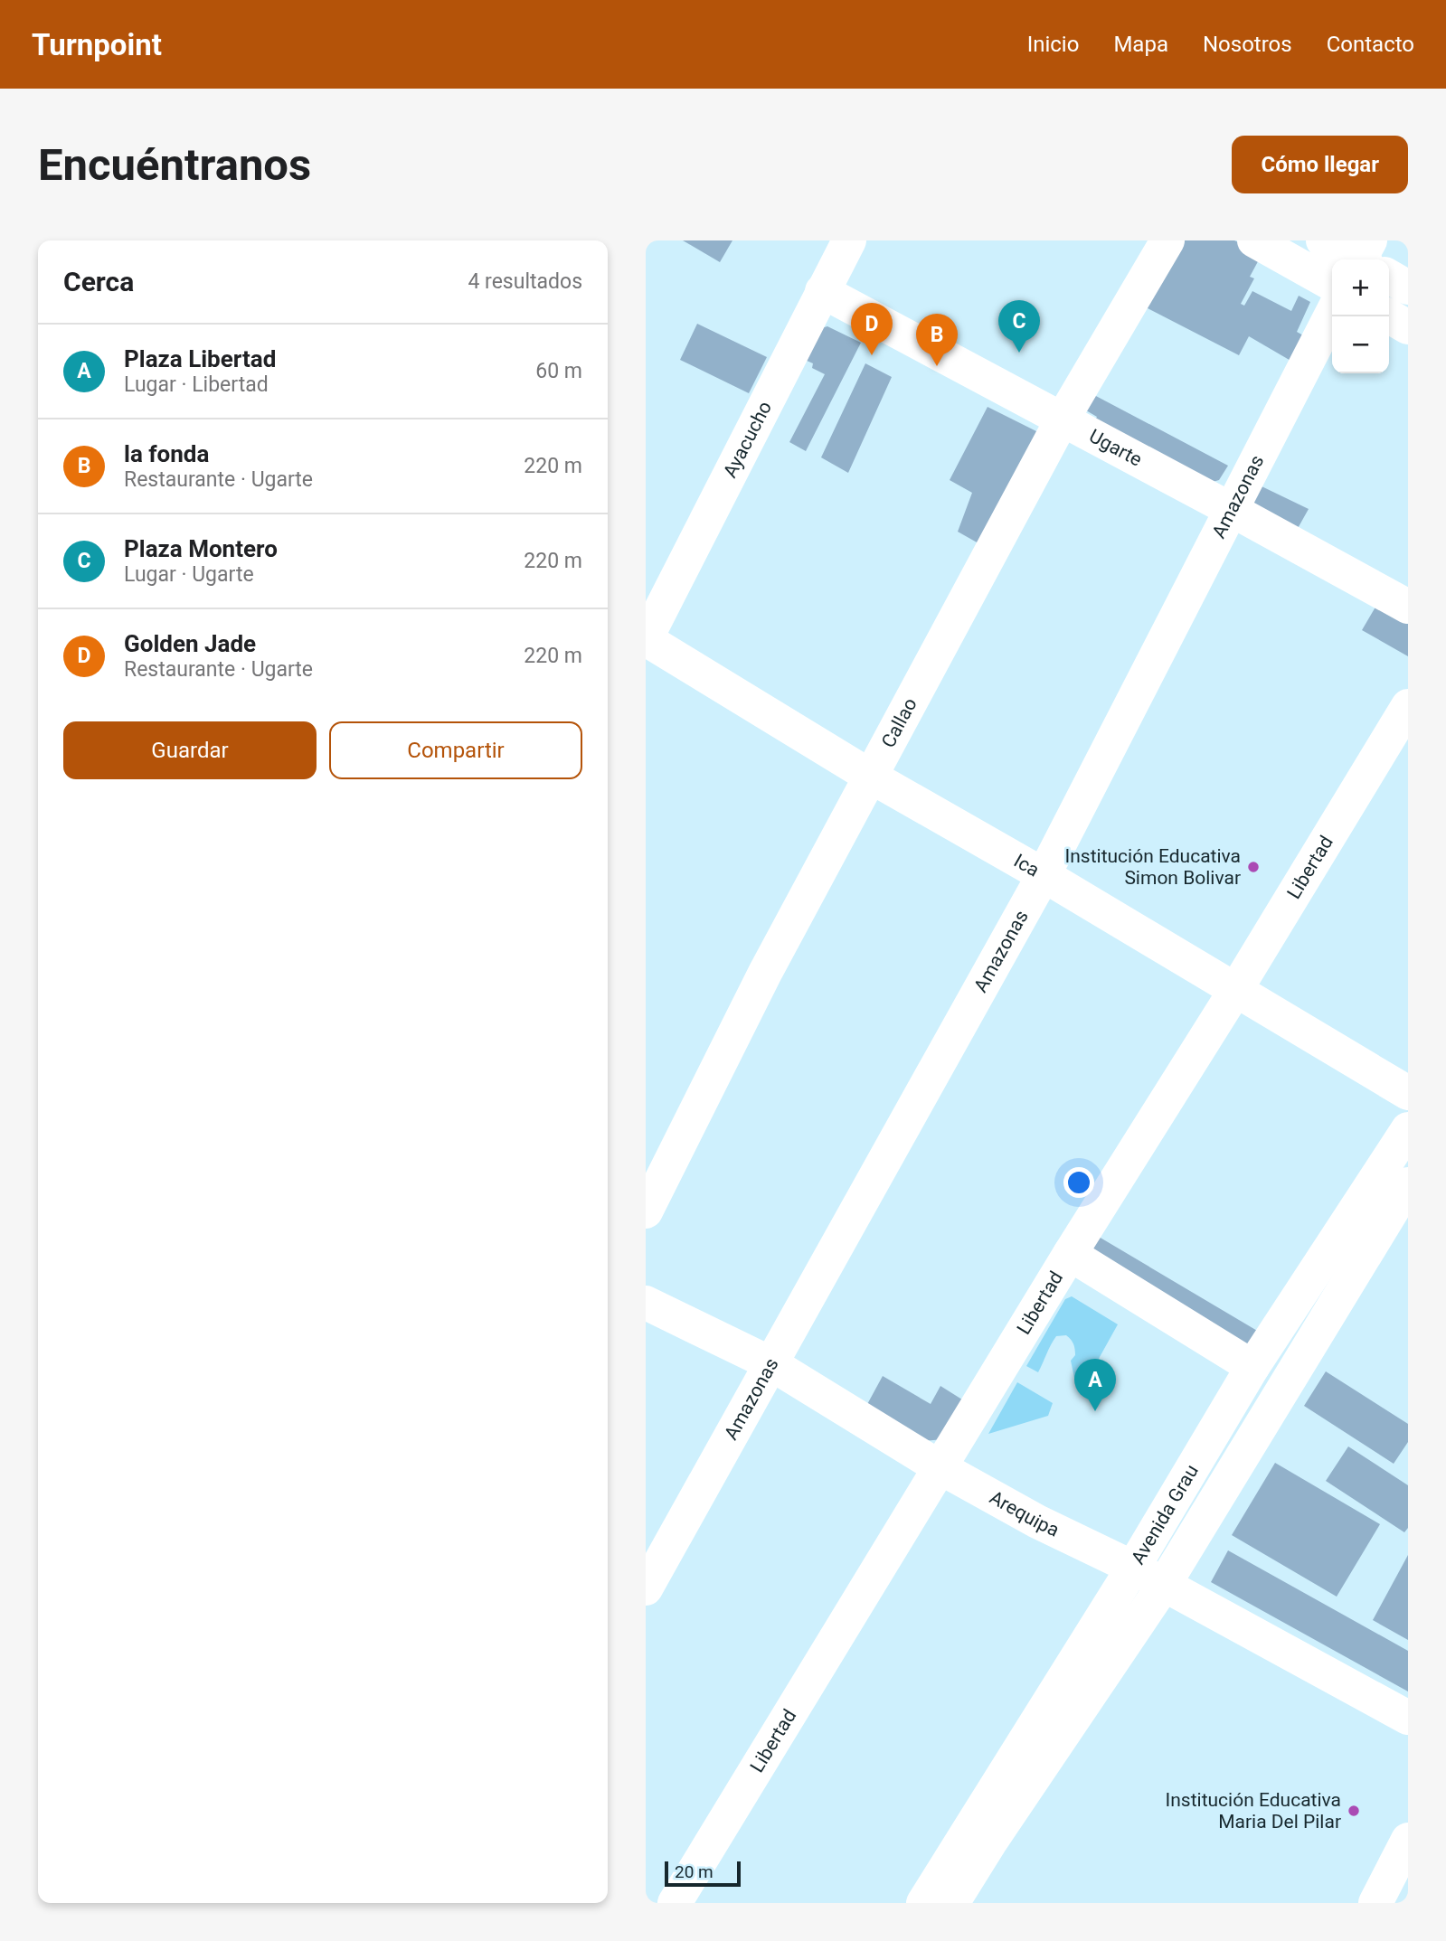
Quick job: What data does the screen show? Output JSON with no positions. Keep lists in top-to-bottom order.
{
  "streets": {
    "street": [
      "Ayacucho",
      "Ugarte",
      "Amazonas",
      "Callao",
      "Ica",
      "Libertad",
      "Arequipa",
      "Avenida Grau"
    ]
  },
  "crossings": [
    ["Ayacucho", "Ugarte"],
    ["Ayacucho", "Ica"],
    ["Ugarte", "Amazonas"],
    ["Ugarte", "Callao"],
    ["Amazonas", "Ica"],
    ["Amazonas", "Arequipa"],
    ["Callao", "Ica"],
    ["Ica", "Libertad"],
    ["Libertad", "Arequipa"],
    ["Arequipa", "Avenida Grau"]
  ],
  "places": ["Institución Educativa Simon Bolivar", "Institución Educativa Maria Del Pilar"],
  "scale_bar": "20 m",
  "page": {
    "header": "Turnpoint",
    "nav": [
      "Inicio",
      "Mapa",
      "Nosotros",
      "Contacto"
    ],
    "buttons": [
      "Cómo llegar",
      ["Guardar", "Compartir"]
    ],
    "title": "Encuéntranos",
    "heading": ["Cerca", "4 resultados"],
    "map_buttons": ["+", "−"],
    "pins": [
      "C",
      "D",
      "B",
      "A"
    ],
    "list": [
      {
        "mark": "A",
        "name": "Plaza Libertad",
        "note": "Lugar · Libertad",
        "value": "60 m"
      },
      {
        "mark": "B",
        "name": "la fonda",
        "note": "Restaurante · Ugarte",
        "value": "220 m"
      },
      {
        "mark": "C",
        "name": "Plaza Montero",
        "note": "Lugar · Ugarte",
        "value": "220 m"
      },
      {
        "mark": "D",
        "name": "Golden Jade",
        "note": "Restaurante · Ugarte",
        "value": "220 m"
      }
    ],
    "scale": "20 m"
  }
}
